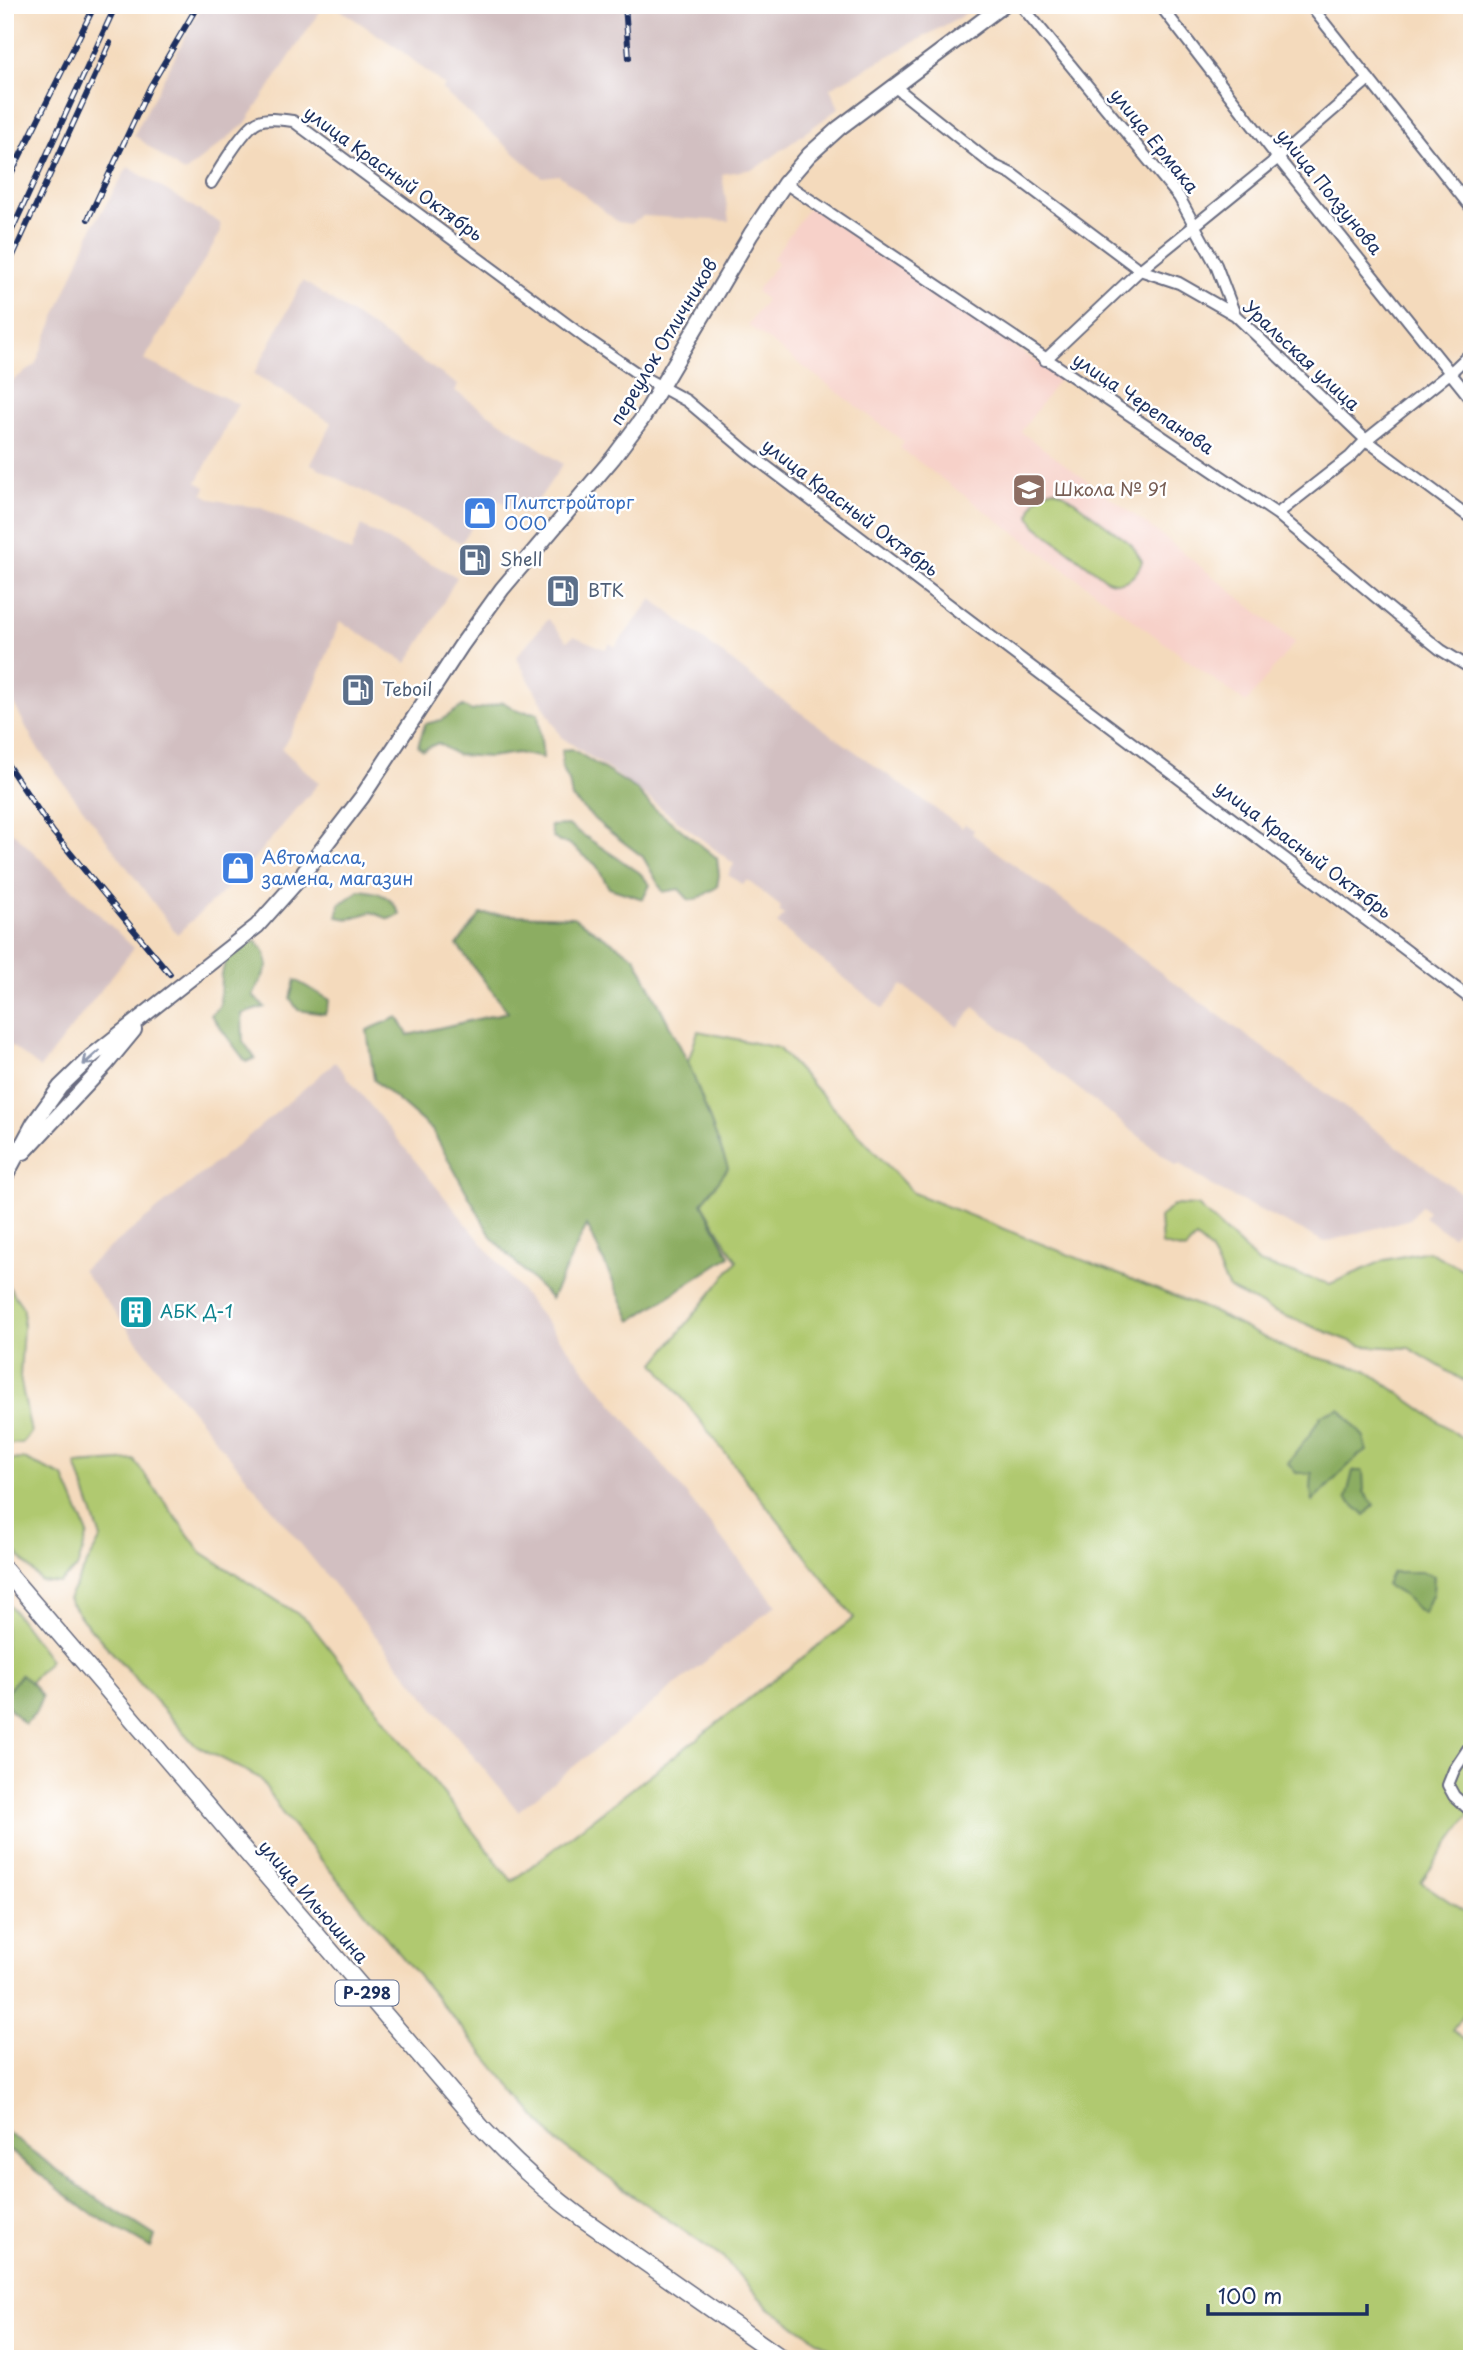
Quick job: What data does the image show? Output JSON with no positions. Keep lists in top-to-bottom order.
{
  "streets": {
    "highway": ["улица Ильюшина", "Р-298"],
    "main road": ["переулок Отличников"],
    "street": [
      "улица Ермака",
      "улица Красный Октябрь",
      "улица Ползунова",
      "Уральская улица",
      "улица Черепанова"
    ]
  },
  "crossings": [
    ["улица Ермака", "Уральская улица"],
    ["улица Красный Октябрь", "переулок Отличников"],
    ["переулок Отличников", "Уральская улица"],
    ["переулок Отличников", "улица Черепанова"]
  ],
  "places": {
    "school or university": ["Школа № 91"],
    "shop": ["Плитстройторг ООО", "Автомасла, замена, магазин"],
    "fuel station": ["Shell", "ВТК", "Teboil"],
    "building": ["АБК Д-1"]
  },
  "scale_bar": "100 m"
}
